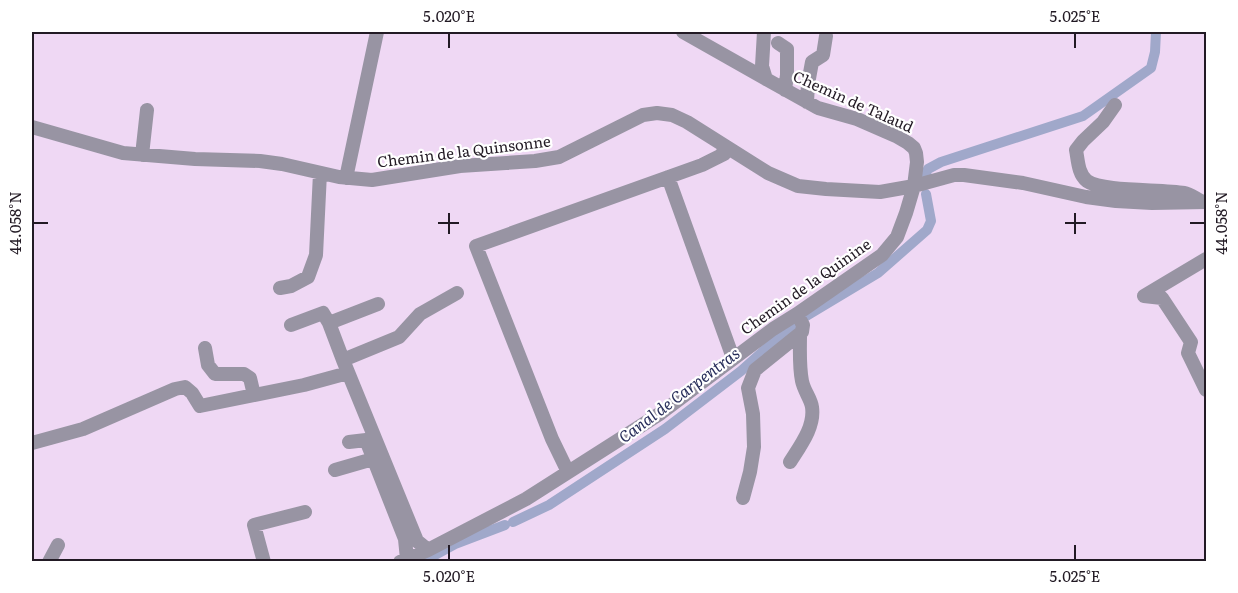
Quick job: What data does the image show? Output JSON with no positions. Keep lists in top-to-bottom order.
{
  "streets": {
    "street": ["Chemin de Talaud", "Chemin de la Quinsonne", "Chemin de la Quinine"]
  },
  "crossings": [
    ["Chemin de Talaud", "Chemin de la Quinsonne"],
    ["Chemin de Talaud", "Chemin de la Quinine"],
    ["Chemin de la Quinsonne", "Chemin de la Quinine"]
  ],
  "water": ["Canal de Carpentras"],
  "coordinates": ["5.020°E", "5.025°E", "44.058°N"]
}
